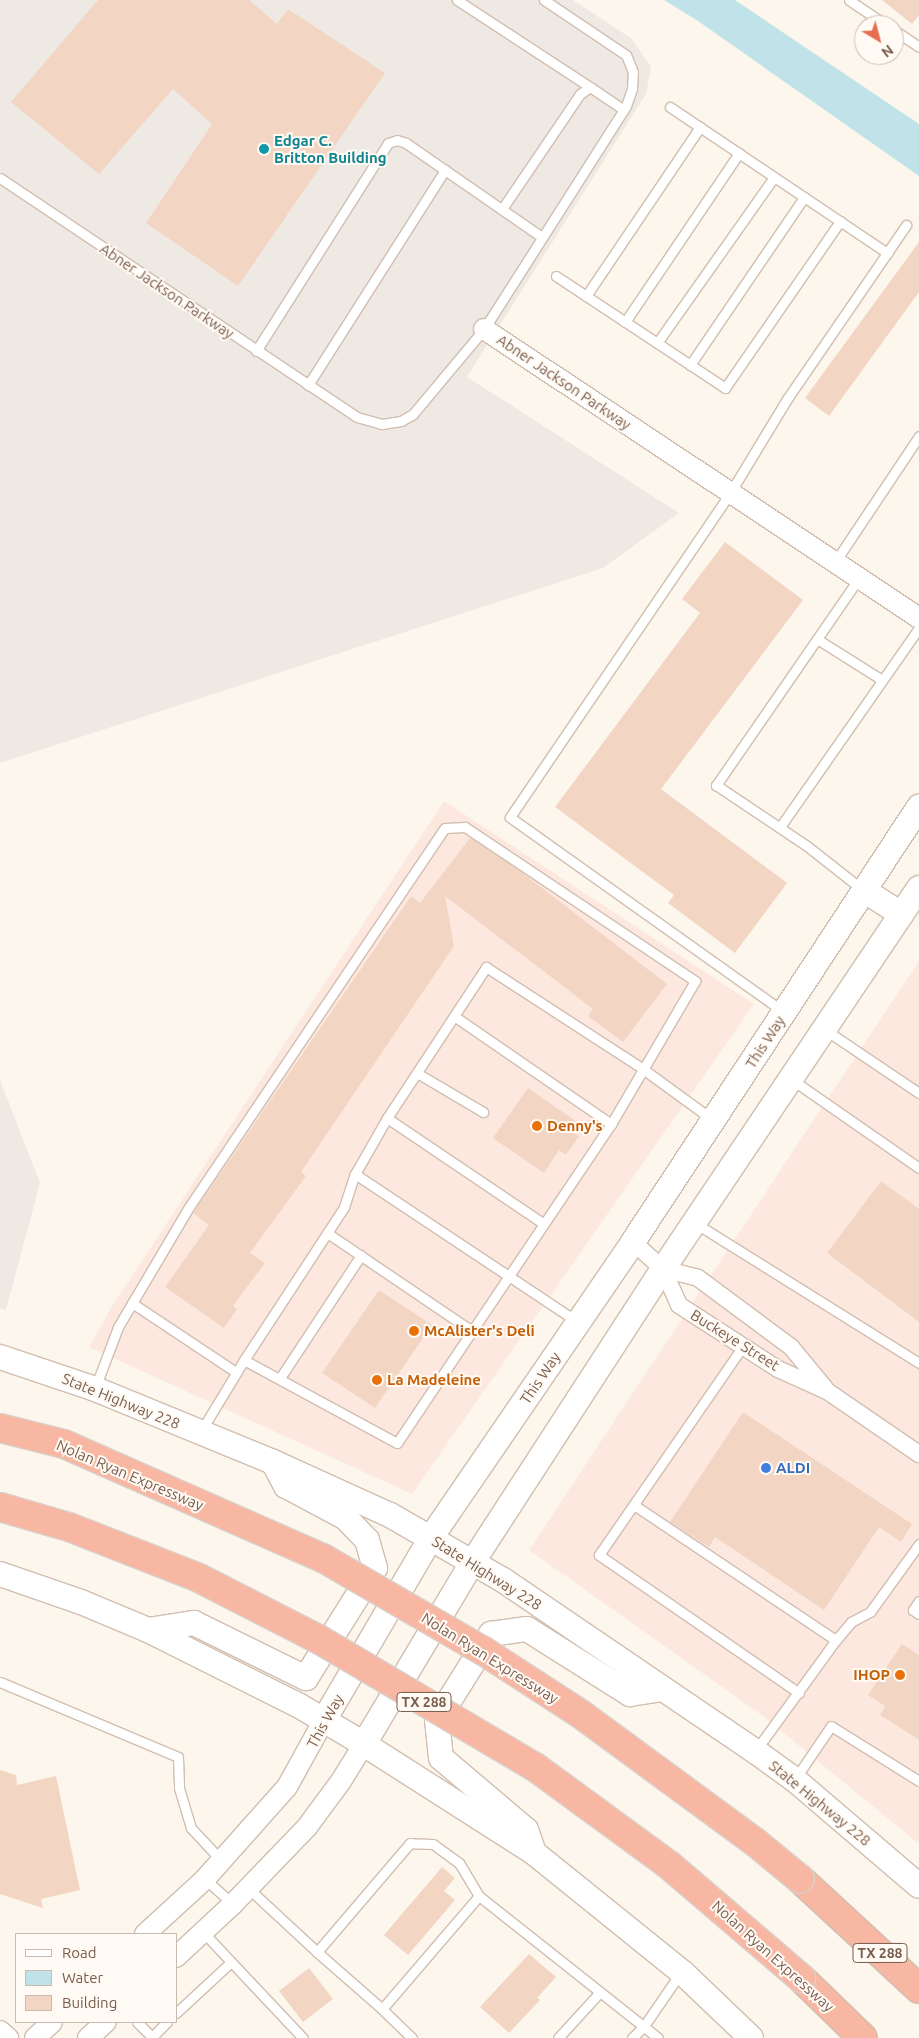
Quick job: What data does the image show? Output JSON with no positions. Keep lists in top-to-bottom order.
{
  "streets": {
    "highway": ["Nolan Ryan Expressway", "TX 288"],
    "main road": ["This Way", "State Highway 228"],
    "street": ["Abner Jackson Parkway", "Buckeye Street"]
  },
  "crossings": [
    ["This Way", "Buckeye Street"],
    ["This Way", "State Highway 228"]
  ],
  "places": [
    "Edgar C. Britton Building",
    "Denny's",
    "McAlister's Deli",
    "La Madeleine",
    "ALDI",
    "IHOP"
  ],
  "legend": ["Road", "Water", "Building"],
  "north": "bottom right"
}
